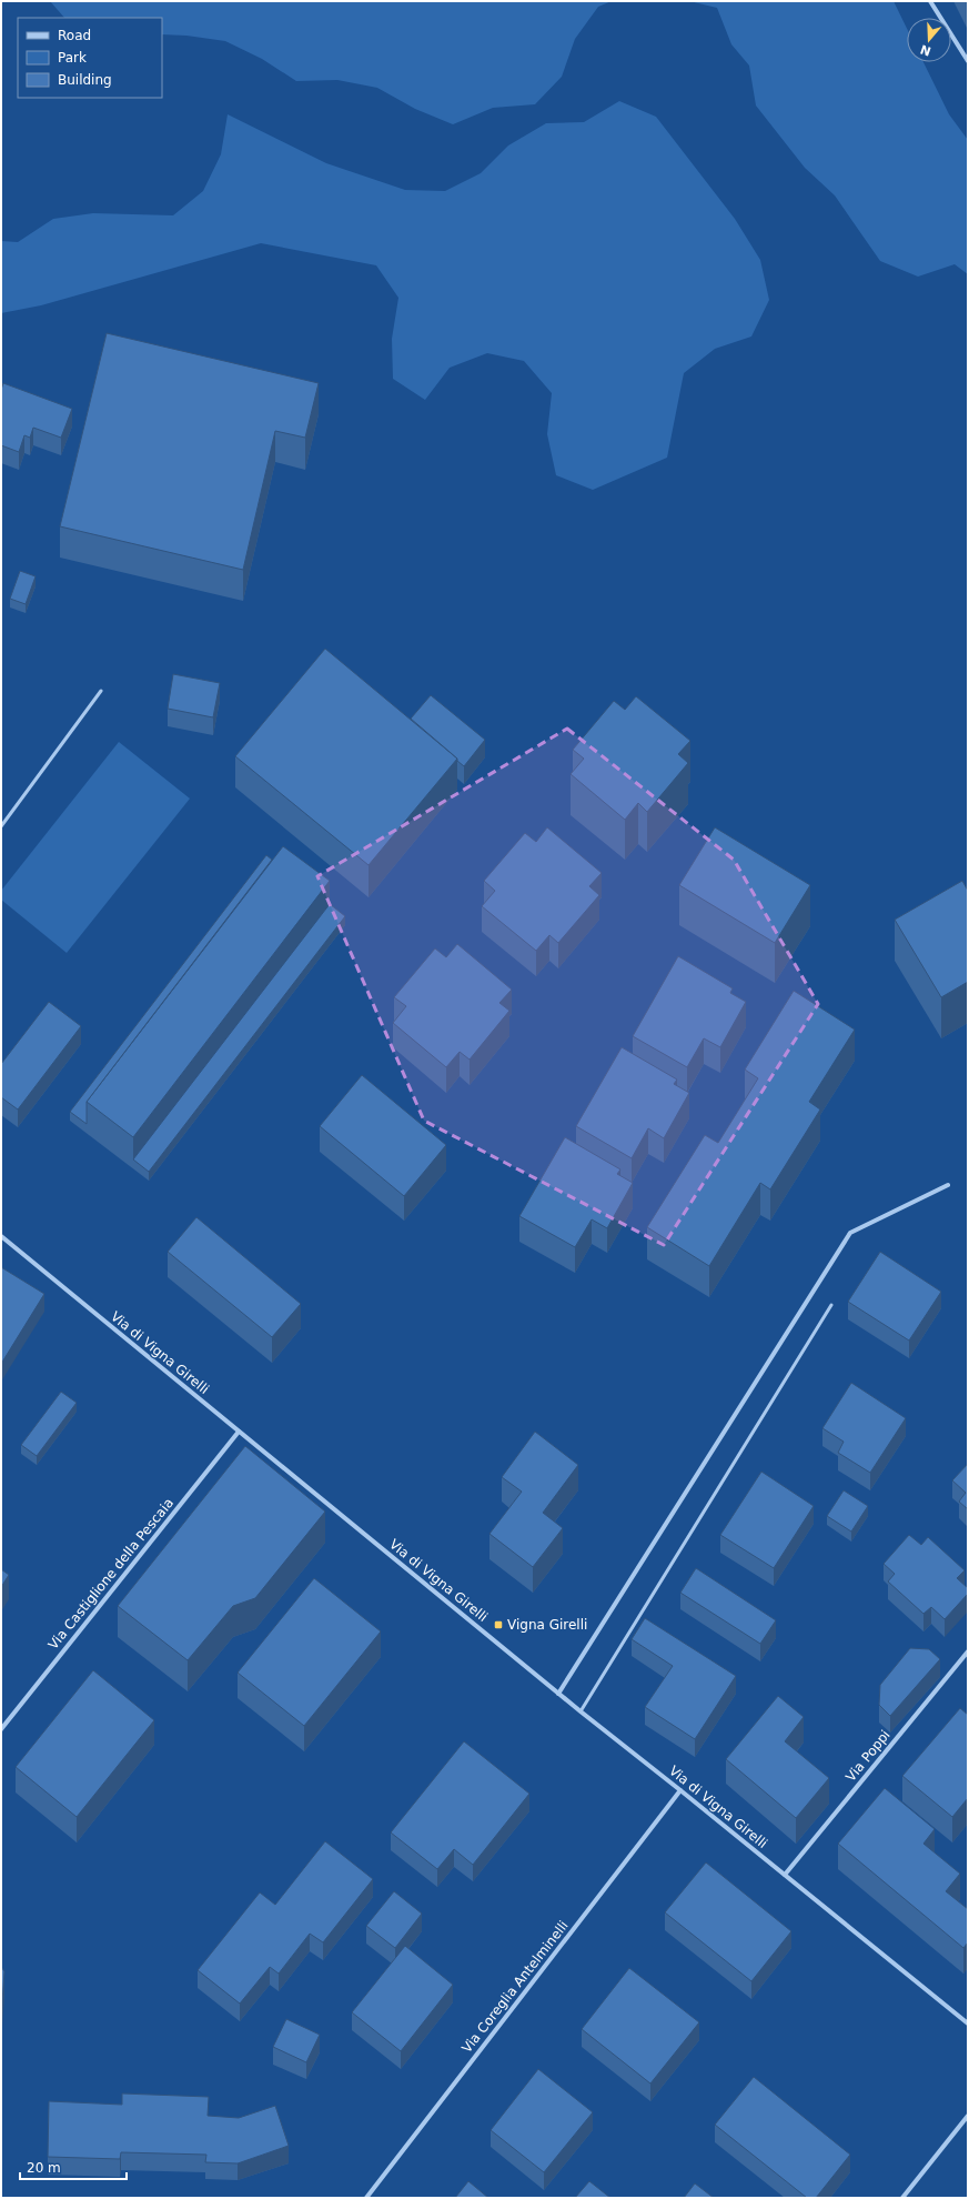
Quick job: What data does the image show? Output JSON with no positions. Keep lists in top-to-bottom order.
{
  "streets": {
    "street": [
      "Via di Vigna Girelli",
      "Via Castiglione della Pescaia",
      "Via Poppi",
      "Via Coreglia Antelminelli"
    ]
  },
  "crossings": [
    ["Via di Vigna Girelli", "Via Castiglione della Pescaia"],
    ["Via di Vigna Girelli", "Via Poppi"],
    ["Via di Vigna Girelli", "Via Coreglia Antelminelli"]
  ],
  "places": {
    "transit": ["Vigna Girelli"]
  },
  "legend": ["Road", "Park", "Building"],
  "scale_bar": "20 m",
  "north": "bottom"
}
